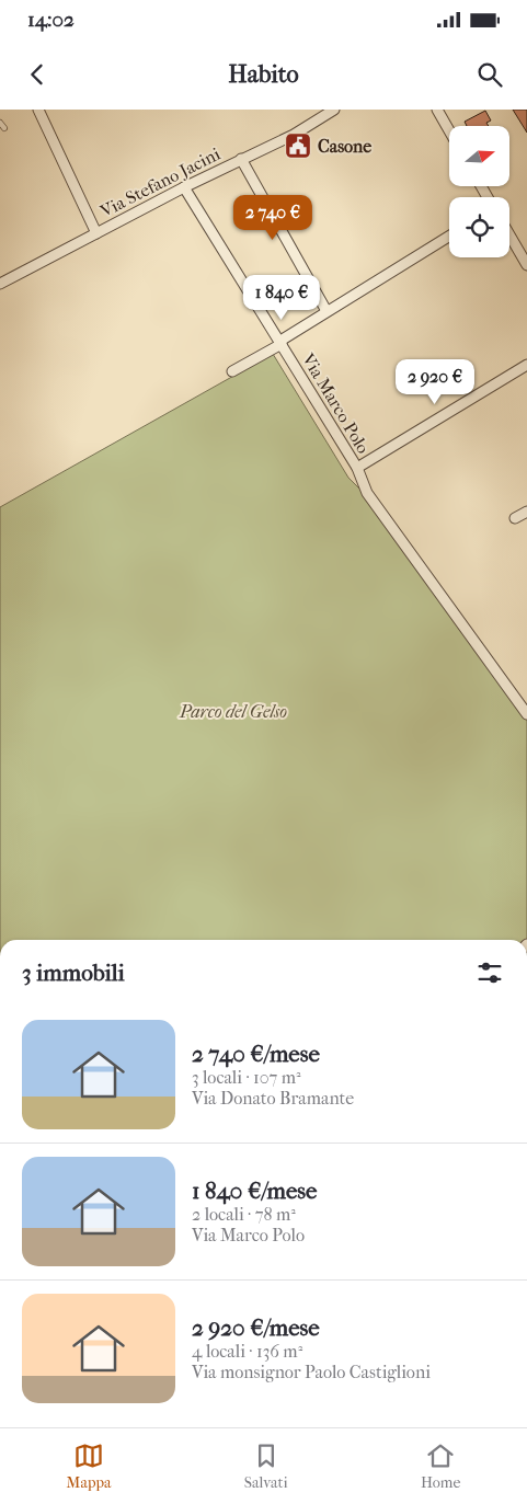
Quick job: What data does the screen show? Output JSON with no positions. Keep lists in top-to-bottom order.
{
  "streets": {
    "street": ["Via Stefano Jacini", "Via Marco Polo"]
  },
  "crossings": [
    ["Via Stefano Jacini", "Via Marco Polo"]
  ],
  "parks": ["Parco del Gelso"],
  "places": {
    "public building": ["Casone"]
  },
  "north": "right",
  "page": {
    "status": "14:02",
    "header": "Habito",
    "price": ["2 740 €", "1 840 €", "2 920 €"],
    "heading": "3 immobili",
    "list": [
      {
        "name": "2 740 €/mese",
        "note": "3 locali · 107 m² · Via Donato Bramante"
      },
      {
        "name": "1 840 €/mese",
        "note": "2 locali · 78 m² · Via Marco Polo"
      },
      {
        "name": "2 920 €/mese",
        "note": "4 locali · 136 m² · Via monsignor Paolo Castiglioni"
      }
    ],
    "tabs": ["Mappa", "Salvati", "Home"]
  }
}
